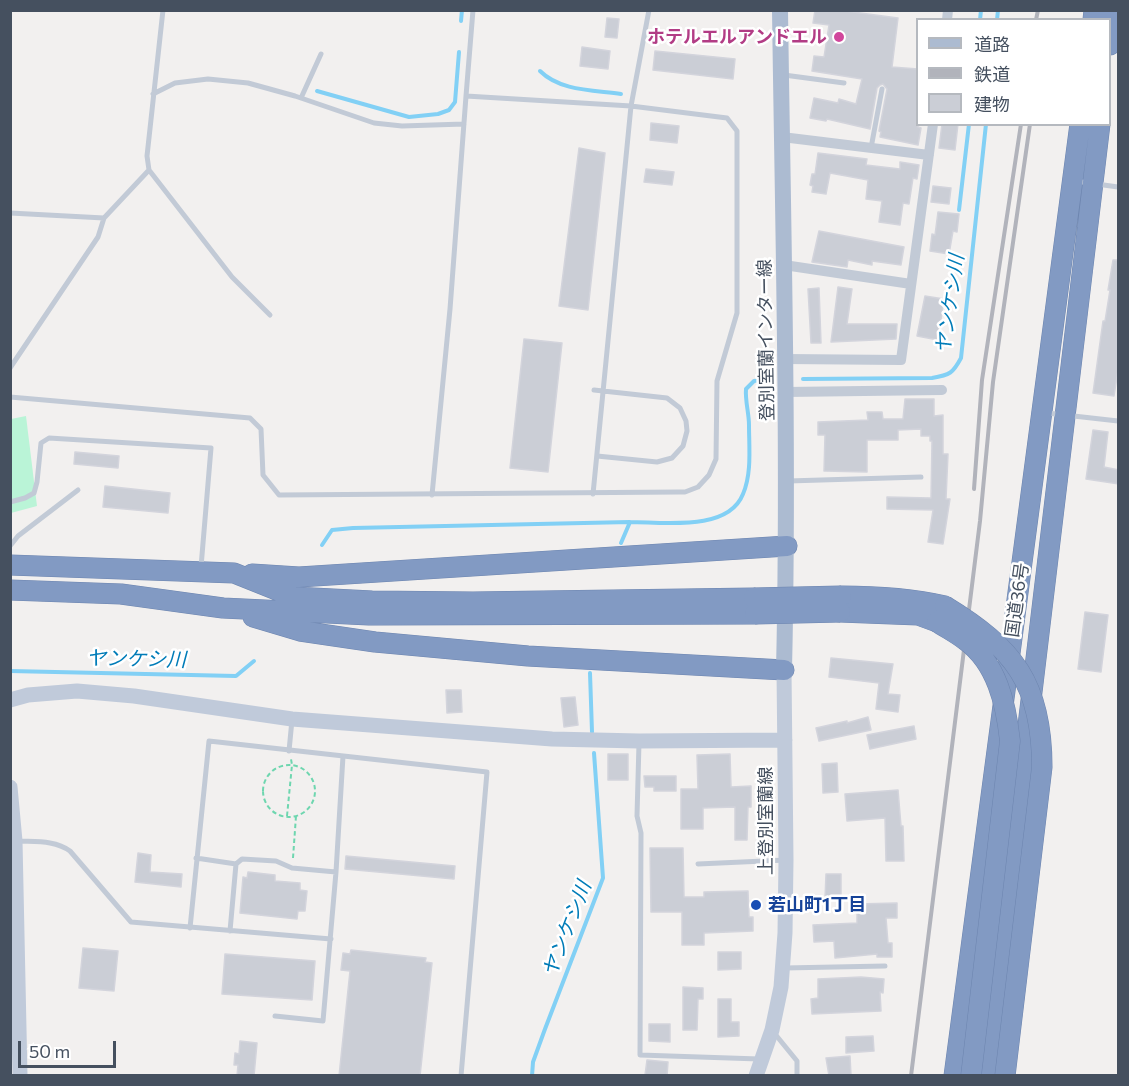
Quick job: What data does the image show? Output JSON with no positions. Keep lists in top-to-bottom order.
{
  "streets": {
    "highway": ["国道36号"],
    "main road": ["登別室蘭インター線"],
    "street": ["上登別室蘭線"]
  },
  "crossings": [
    ["登別室蘭インター線", "上登別室蘭線"]
  ],
  "water": ["ヤンケシ川"],
  "places": ["ホテルエルアンドエル", "若山町1丁目"],
  "legend": ["道路", "鉄道", "建物"],
  "scale_bar": "50 m"
}
